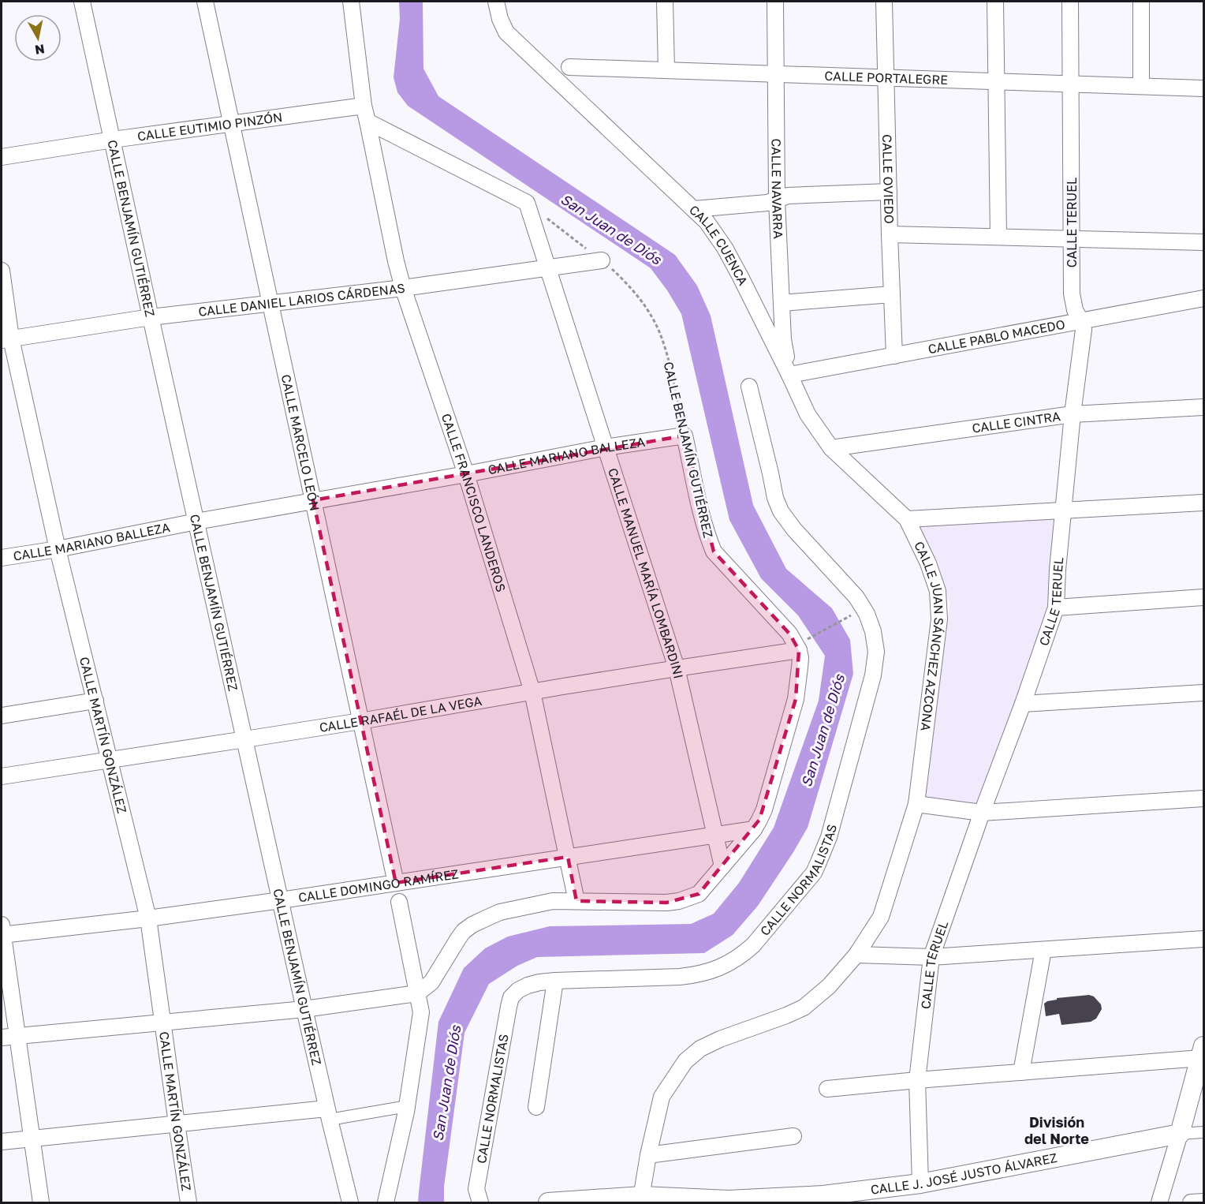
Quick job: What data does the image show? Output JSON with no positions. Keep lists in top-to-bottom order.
{
  "streets": {
    "street": [
      "CALLE PORTALEGRE",
      "CALLE EUTIMIO PINZÓN",
      "CALLE OVIEDO",
      "CALLE NAVARRA",
      "CALLE TERUEL",
      "CALLE BENJAMÍN GUTIÉRREZ",
      "CALLE CUENCA",
      "CALLE DANIEL LARIOS CÁRDENAS",
      "CALLE PABLO MACEDO",
      "CALLE CINTRA",
      "CALLE MARCELO LEÓN",
      "CALLE MARIANO BALLEZA",
      "CALLE FRANCISCO LANDEROS",
      "CALLE MANUEL MARÍA LOMBARDINI",
      "CALLE JUAN SÁNCHEZ AZCONA",
      "CALLE RAFAÉL DE LA VEGA",
      "CALLE MARTÍN GONZÁLEZ",
      "CALLE NORMALISTAS",
      "CALLE DOMINGO RAMÍREZ",
      "CALLE J. JOSÉ JUSTO ÁLVAREZ"
    ]
  },
  "crossings": [
    ["CALLE PORTALEGRE", "CALLE OVIEDO"],
    ["CALLE PORTALEGRE", "CALLE NAVARRA"],
    ["CALLE PORTALEGRE", "CALLE TERUEL"],
    ["CALLE EUTIMIO PINZÓN", "CALLE BENJAMÍN GUTIÉRREZ"],
    ["CALLE EUTIMIO PINZÓN", "CALLE MARCELO LEÓN"],
    ["CALLE EUTIMIO PINZÓN", "CALLE FRANCISCO LANDEROS"],
    ["CALLE OVIEDO", "CALLE PABLO MACEDO"],
    ["CALLE NAVARRA", "CALLE CUENCA"],
    ["CALLE NAVARRA", "CALLE PABLO MACEDO"],
    ["CALLE TERUEL", "CALLE PABLO MACEDO"],
    ["CALLE TERUEL", "CALLE CINTRA"],
    ["CALLE TERUEL", "CALLE J. JOSÉ JUSTO ÁLVAREZ"],
    ["CALLE BENJAMÍN GUTIÉRREZ", "CALLE DANIEL LARIOS CÁRDENAS"],
    ["CALLE BENJAMÍN GUTIÉRREZ", "CALLE MARIANO BALLEZA"],
    ["CALLE BENJAMÍN GUTIÉRREZ", "CALLE MANUEL MARÍA LOMBARDINI"],
    ["CALLE BENJAMÍN GUTIÉRREZ", "CALLE RAFAÉL DE LA VEGA"],
    ["CALLE BENJAMÍN GUTIÉRREZ", "CALLE DOMINGO RAMÍREZ"],
    ["CALLE CUENCA", "CALLE PABLO MACEDO"],
    ["CALLE CUENCA", "CALLE CINTRA"],
    ["CALLE CUENCA", "CALLE JUAN SÁNCHEZ AZCONA"],
    ["CALLE DANIEL LARIOS CÁRDENAS", "CALLE MARCELO LEÓN"],
    ["CALLE DANIEL LARIOS CÁRDENAS", "CALLE FRANCISCO LANDEROS"],
    ["CALLE DANIEL LARIOS CÁRDENAS", "CALLE MANUEL MARÍA LOMBARDINI"],
    ["CALLE DANIEL LARIOS CÁRDENAS", "CALLE MARTÍN GONZÁLEZ"],
    ["CALLE MARCELO LEÓN", "CALLE MARIANO BALLEZA"],
    ["CALLE MARCELO LEÓN", "CALLE RAFAÉL DE LA VEGA"],
    ["CALLE MARCELO LEÓN", "CALLE DOMINGO RAMÍREZ"],
    ["CALLE MARIANO BALLEZA", "CALLE FRANCISCO LANDEROS"],
    ["CALLE MARIANO BALLEZA", "CALLE MANUEL MARÍA LOMBARDINI"],
    ["CALLE MARIANO BALLEZA", "CALLE MARTÍN GONZÁLEZ"],
    ["CALLE FRANCISCO LANDEROS", "CALLE RAFAÉL DE LA VEGA"],
    ["CALLE FRANCISCO LANDEROS", "CALLE DOMINGO RAMÍREZ"],
    ["CALLE MANUEL MARÍA LOMBARDINI", "CALLE RAFAÉL DE LA VEGA"],
    ["CALLE MANUEL MARÍA LOMBARDINI", "CALLE DOMINGO RAMÍREZ"],
    ["CALLE JUAN SÁNCHEZ AZCONA", "CALLE J. JOSÉ JUSTO ÁLVAREZ"],
    ["CALLE RAFAÉL DE LA VEGA", "CALLE MARTÍN GONZÁLEZ"],
    ["CALLE MARTÍN GONZÁLEZ", "CALLE DOMINGO RAMÍREZ"]
  ],
  "districts": ["División del Norte"],
  "water": ["San Juan de Diós"],
  "north": "bottom"
}
